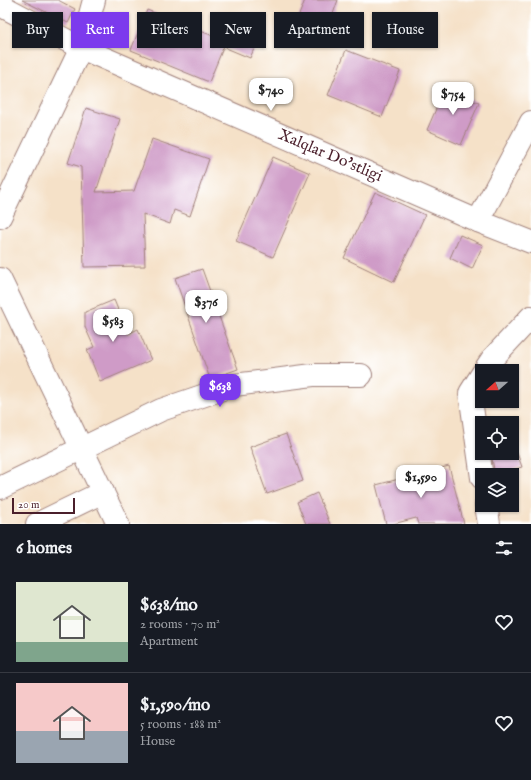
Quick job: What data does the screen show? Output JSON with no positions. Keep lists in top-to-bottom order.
{
  "streets": {
    "street": ["Xalqlar Do'stligi"]
  },
  "scale_bar": "20 m",
  "north": "left",
  "page": {
    "chip": [
      "Buy",
      "Rent",
      "Filters",
      "New",
      "Apartment",
      "House"
    ],
    "price": [
      "$740",
      "$754",
      "$376",
      "$583",
      "$638",
      "$1,590"
    ],
    "scale": "20 m",
    "heading": "6 homes",
    "list": [
      {
        "name": "$638/mo",
        "note": "2 rooms · 70 m² · Apartment"
      },
      {
        "name": "$1,590/mo",
        "note": "5 rooms · 188 m² · House"
      }
    ]
  }
}
